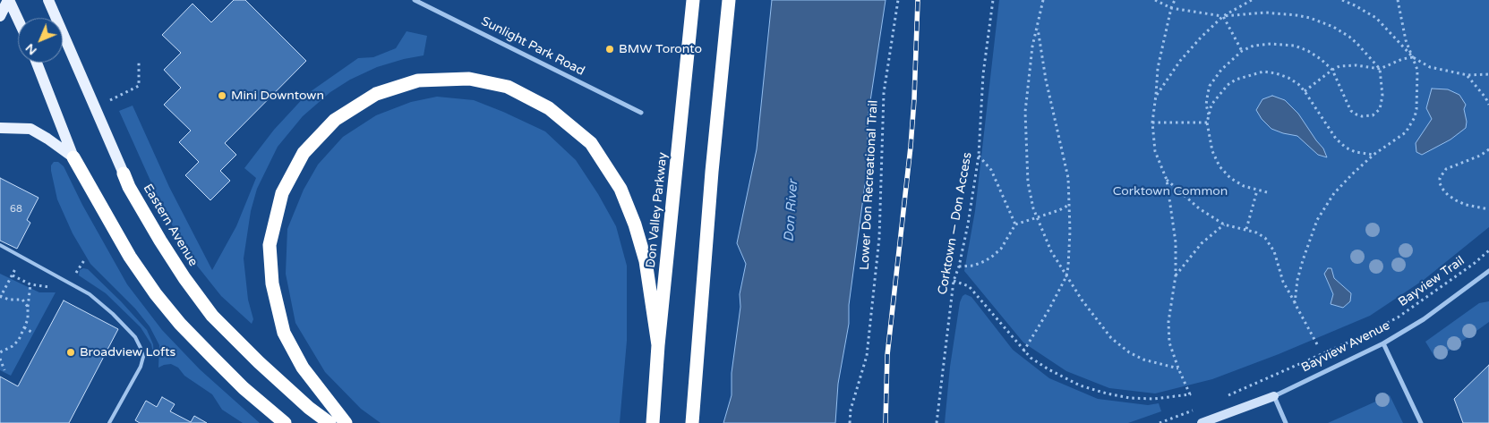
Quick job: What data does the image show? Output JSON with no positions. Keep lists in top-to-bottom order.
{
  "streets": {
    "highway": ["Don Valley Parkway", "Eastern Avenue"],
    "main road": ["Bayview Avenue"],
    "street": ["Sunlight Park Road"],
    "path": ["Lower Don Recreational Trail", "Corktown — Don Access", "Bayview Trail"]
  },
  "water": ["Don River"],
  "parks": ["Corktown Common"],
  "places": ["BMW Toronto", "Mini Downtown", "Broadview Lofts"],
  "house_numbers": ["68"],
  "north": "bottom left"
}
